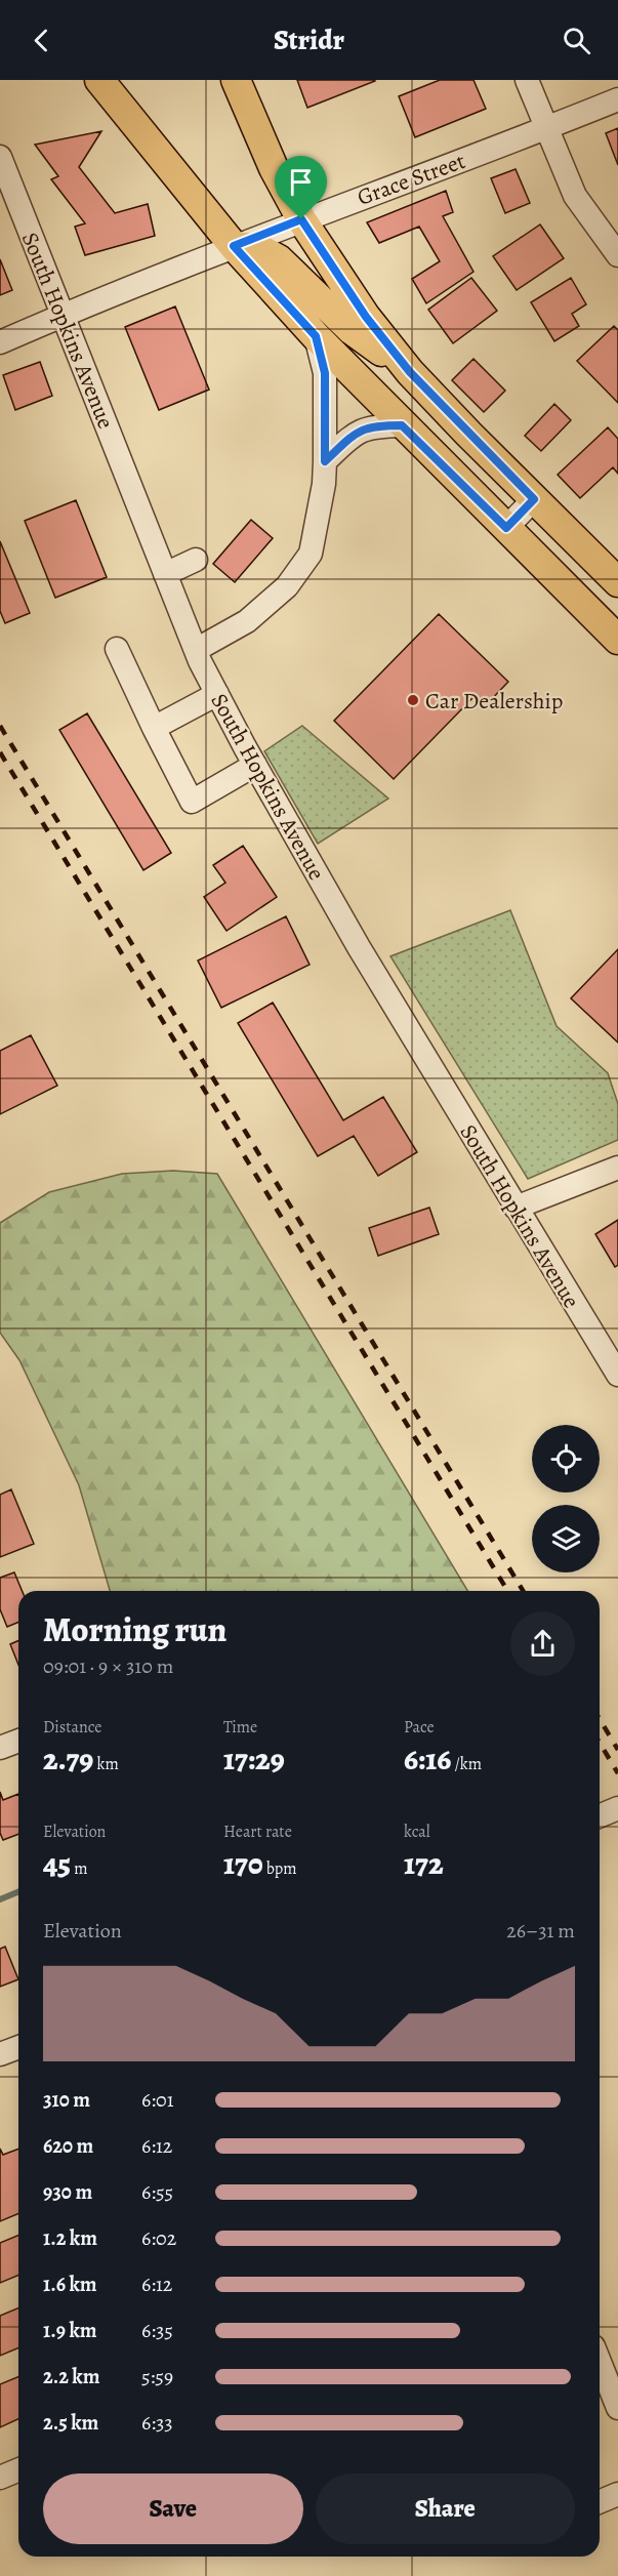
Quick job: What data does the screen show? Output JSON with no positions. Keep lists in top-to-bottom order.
{
  "streets": {
    "street": ["Grace Street", "South Hopkins Avenue"]
  },
  "crossings": [
    ["Grace Street", "South Hopkins Avenue"]
  ],
  "places": ["Car Dealership"],
  "page": {
    "header": "Stridr",
    "heading": ["Morning run", "09:01 · 9 × 310 m"],
    "stats": [
      ["Distance", "2.79 km"],
      ["Time", "17:29"],
      ["Pace", "6:16 /km"],
      ["Elevation", "45 m"],
      ["Heart rate", "170 bpm"],
      ["kcal", "172"]
    ],
    "chart": ["Elevation", "26–31 m"],
    "list": [
      {
        "name": "310 m",
        "note": "6:01"
      },
      {
        "name": "620 m",
        "note": "6:12"
      },
      {
        "name": "930 m",
        "note": "6:55"
      },
      {
        "name": "1.2 km",
        "note": "6:02"
      },
      {
        "name": "1.6 km",
        "note": "6:12"
      },
      {
        "name": "1.9 km",
        "note": "6:35"
      },
      {
        "name": "2.2 km",
        "note": "5:59"
      },
      {
        "name": "2.5 km",
        "note": "6:33"
      }
    ],
    "buttons": ["Save", "Share"]
  }
}
